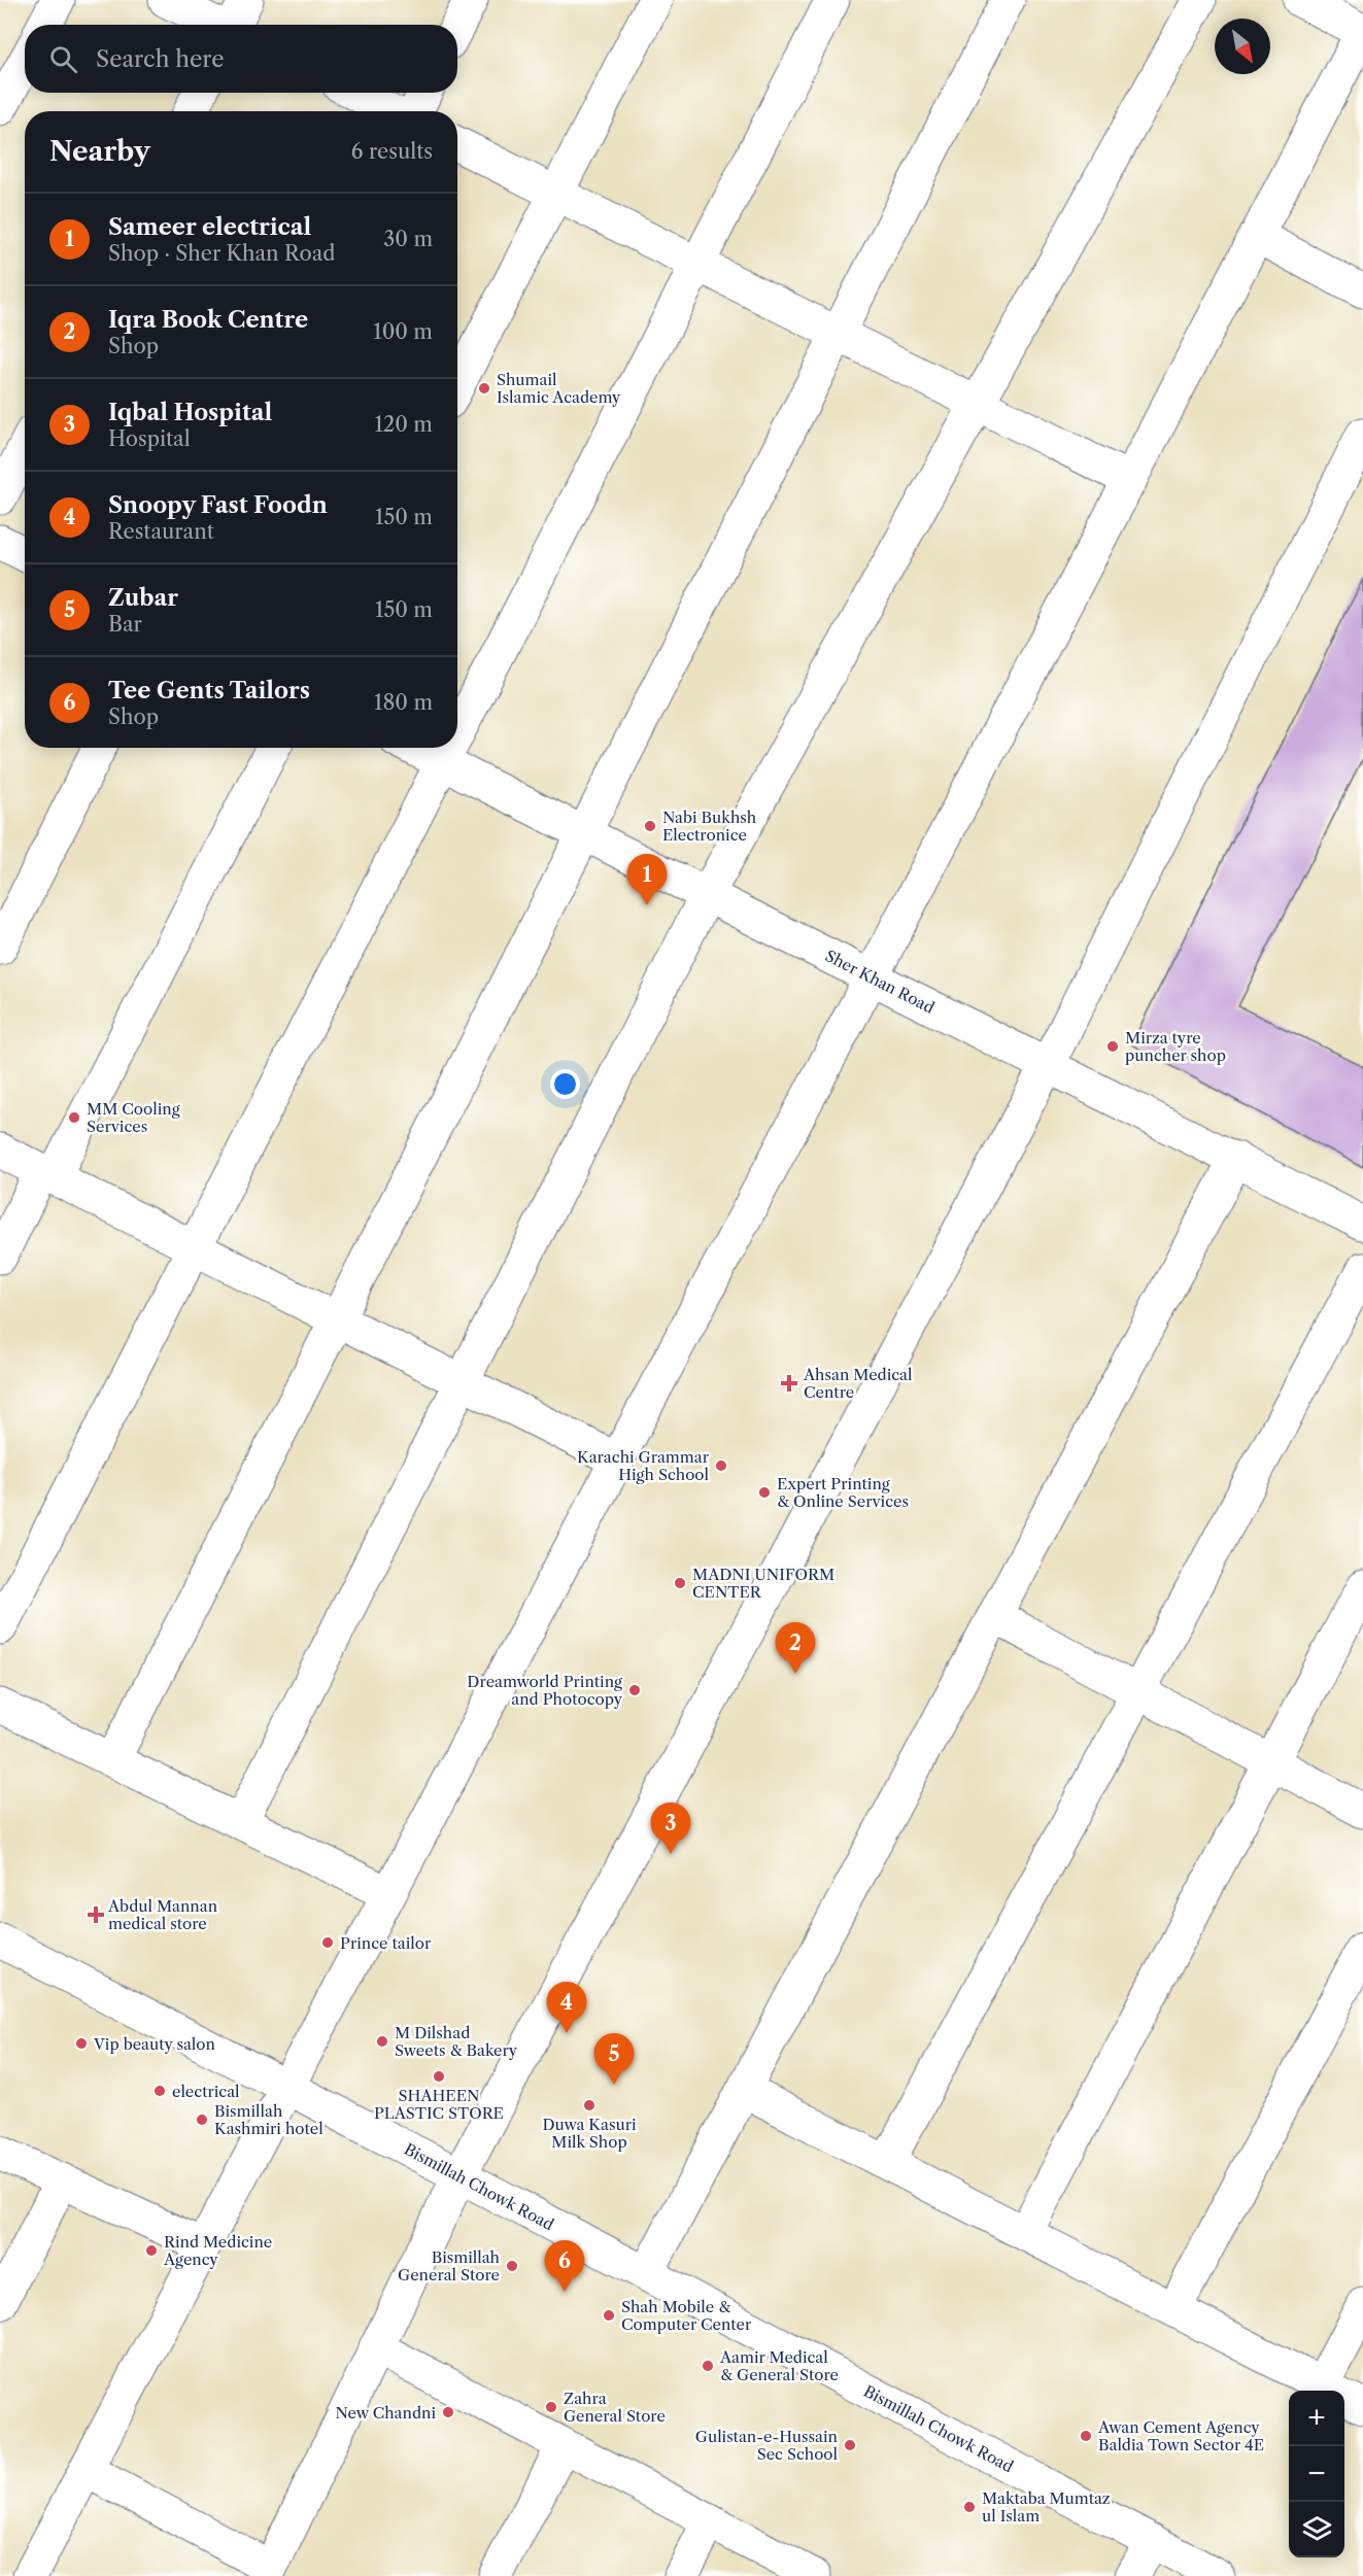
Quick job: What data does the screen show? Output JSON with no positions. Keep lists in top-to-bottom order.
{
  "streets": {
    "street": ["Sher Khan Road", "Bismillah Chowk Road"]
  },
  "places": {
    "other": [
      "Shumail Islamic Academy",
      "Nabi Bukhsh Electronice",
      "Mirza tyre puncher shop",
      "MM Cooling Services",
      "Karachi Grammar High School",
      "Expert Printing & Online Services",
      "MADNI UNIFORM CENTER",
      "Dreamworld Printing and Photocopy",
      "Prince tailor",
      "M Dilshad Sweets & Bakery",
      "Vip beauty salon",
      "SHAHEEN PLASTIC STORE",
      "electrical",
      "Duwa Kasuri Milk Shop",
      "Bismillah Kashmiri hotel",
      "Rind Medicine Agency",
      "Bismillah General Store",
      "Shah Mobile & Computer Center",
      "Aamir Medical & General Store",
      "Zahra General Store",
      "New Chandni",
      "Awan Cement Agency Baldia Town Sector 4E",
      "Gulistan-e-Hussain Sec School",
      "Maktaba Mumtaz ul Islam"
    ],
    "health": ["Ahsan Medical Centre", "Abdul Mannan medical store"]
  },
  "north": "bottom right",
  "page": {
    "search": "Search here",
    "heading": ["Nearby", "6 results"],
    "list": [
      {
        "mark": "1",
        "name": "Sameer electrical",
        "note": "Shop · Sher Khan Road",
        "value": "30 m"
      },
      {
        "mark": "2",
        "name": "Iqra Book Centre",
        "note": "Shop",
        "value": "100 m"
      },
      {
        "mark": "3",
        "name": "Iqbal Hospital",
        "note": "Hospital",
        "value": "120 m"
      },
      {
        "mark": "4",
        "name": "Snoopy Fast Foodn",
        "note": "Restaurant",
        "value": "150 m"
      },
      {
        "mark": "5",
        "name": "Zubar",
        "note": "Bar",
        "value": "150 m"
      },
      {
        "mark": "6",
        "name": "Tee Gents Tailors",
        "note": "Shop",
        "value": "180 m"
      }
    ],
    "pins": [
      "1",
      "2",
      "3",
      "4",
      "5",
      "6"
    ],
    "map_buttons": ["+", "−"]
  }
}
